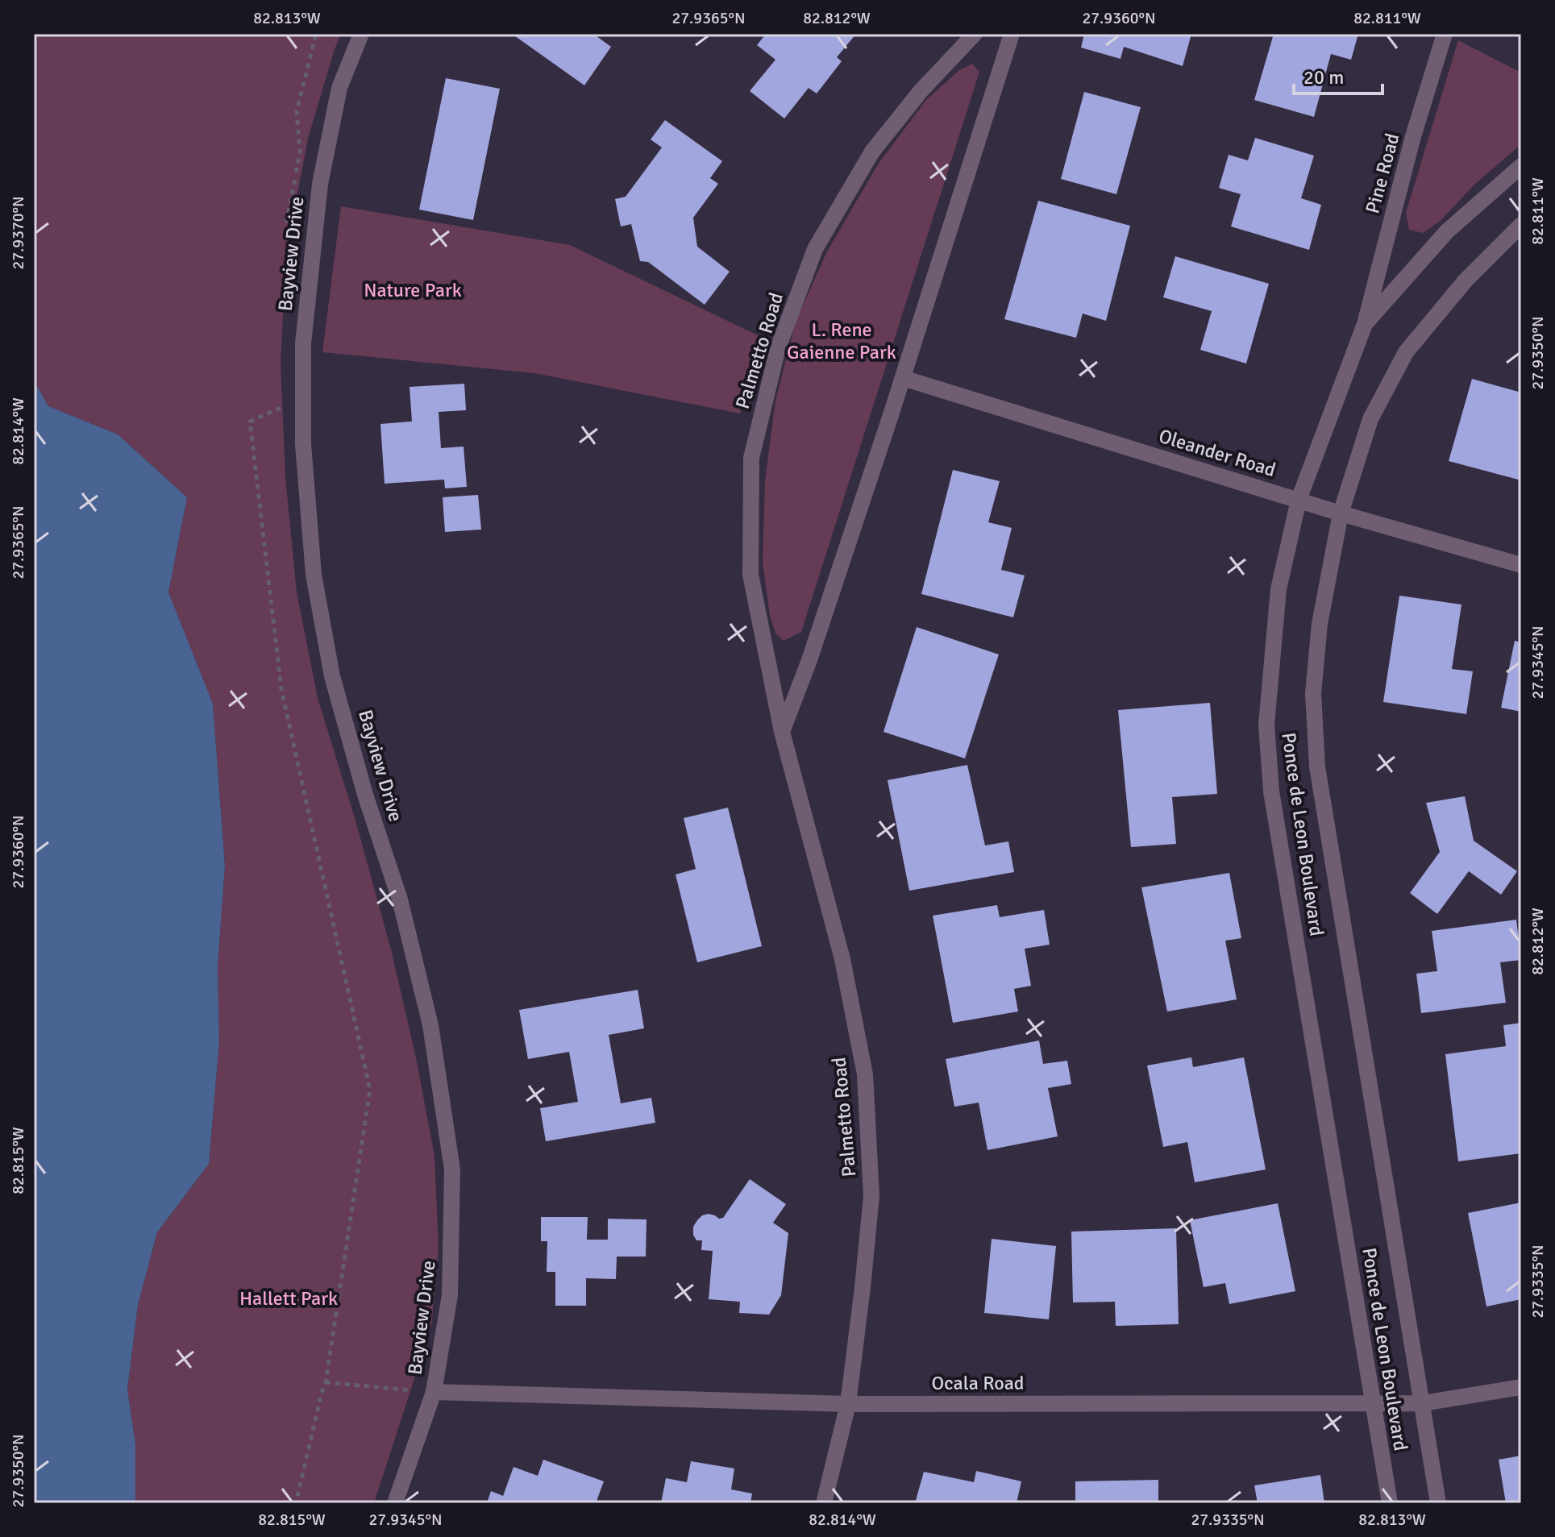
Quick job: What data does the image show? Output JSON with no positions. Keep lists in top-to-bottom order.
{
  "streets": {
    "street": [
      "Pine Road",
      "Bayview Drive",
      "Palmetto Road",
      "Oleander Road",
      "Ponce de Leon Boulevard",
      "Ocala Road"
    ]
  },
  "crossings": [
    ["Pine Road", "Ponce de Leon Boulevard"],
    ["Bayview Drive", "Ocala Road"],
    ["Palmetto Road", "Ocala Road"],
    ["Oleander Road", "Ponce de Leon Boulevard"],
    ["Ponce de Leon Boulevard", "Ocala Road"]
  ],
  "parks": ["Nature Park", "L. Rene Gaienne Park", "Hallett Park"],
  "scale_bar": "20 m",
  "coordinates": [
    "82.813°W",
    "27.9365°N",
    "82.812°W",
    "27.9360°N",
    "82.811°W",
    "27.9370°N",
    "27.9350°N",
    "82.814°W",
    "27.9345°N",
    "82.815°W",
    "27.9335°N"
  ]
}
